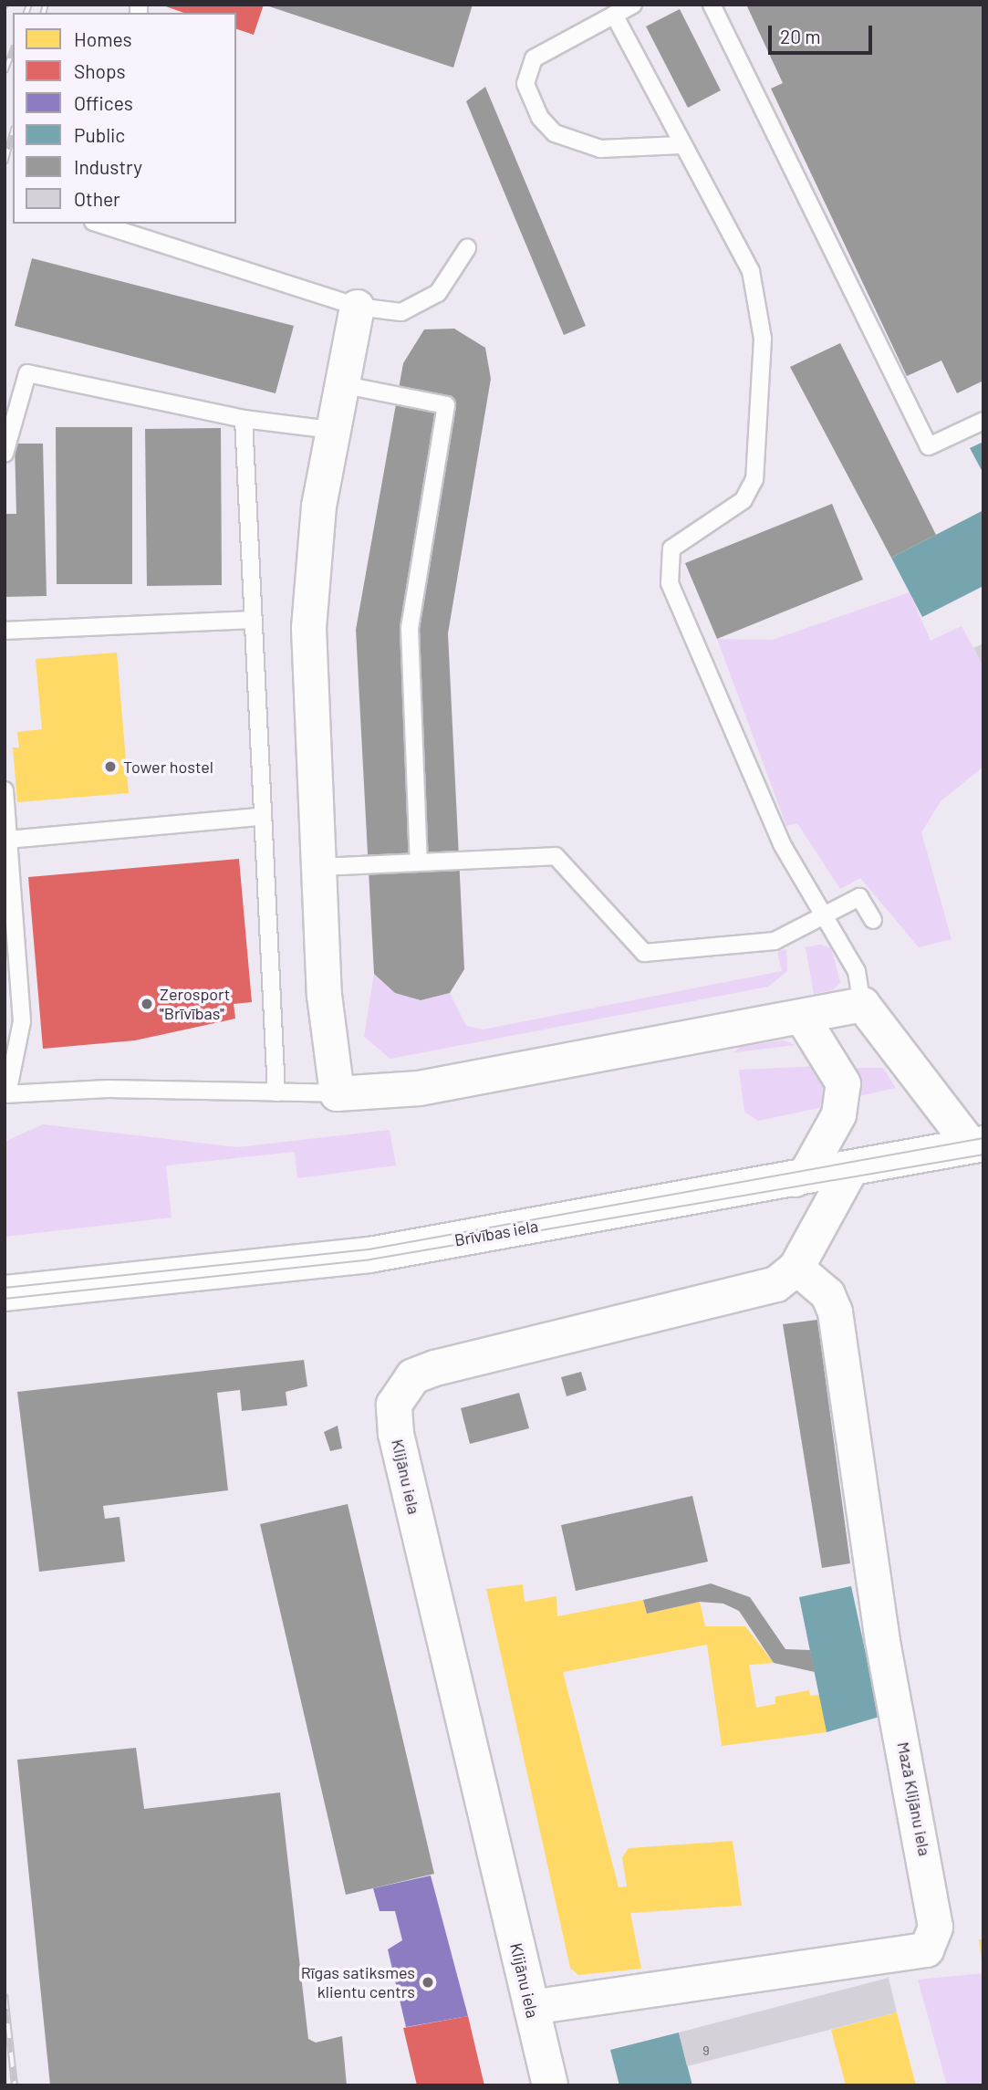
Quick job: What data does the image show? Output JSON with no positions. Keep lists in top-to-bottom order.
{
  "streets": {
    "main road": ["Brīvības iela", "Klijānu iela"],
    "street": ["Mazā Klijānu iela"]
  },
  "crossings": [
    ["Brīvības iela", "Klijānu iela"],
    ["Klijānu iela", "Mazā Klijānu iela"]
  ],
  "places": ["Tower hostel", "Zerosport \"Brīvības\"", "Rīgas satiksmes klientu centrs"],
  "house_numbers": ["9"],
  "legend": [
    "Homes",
    "Shops",
    "Offices",
    "Public",
    "Industry",
    "Other"
  ],
  "scale_bar": "20 m"
}
